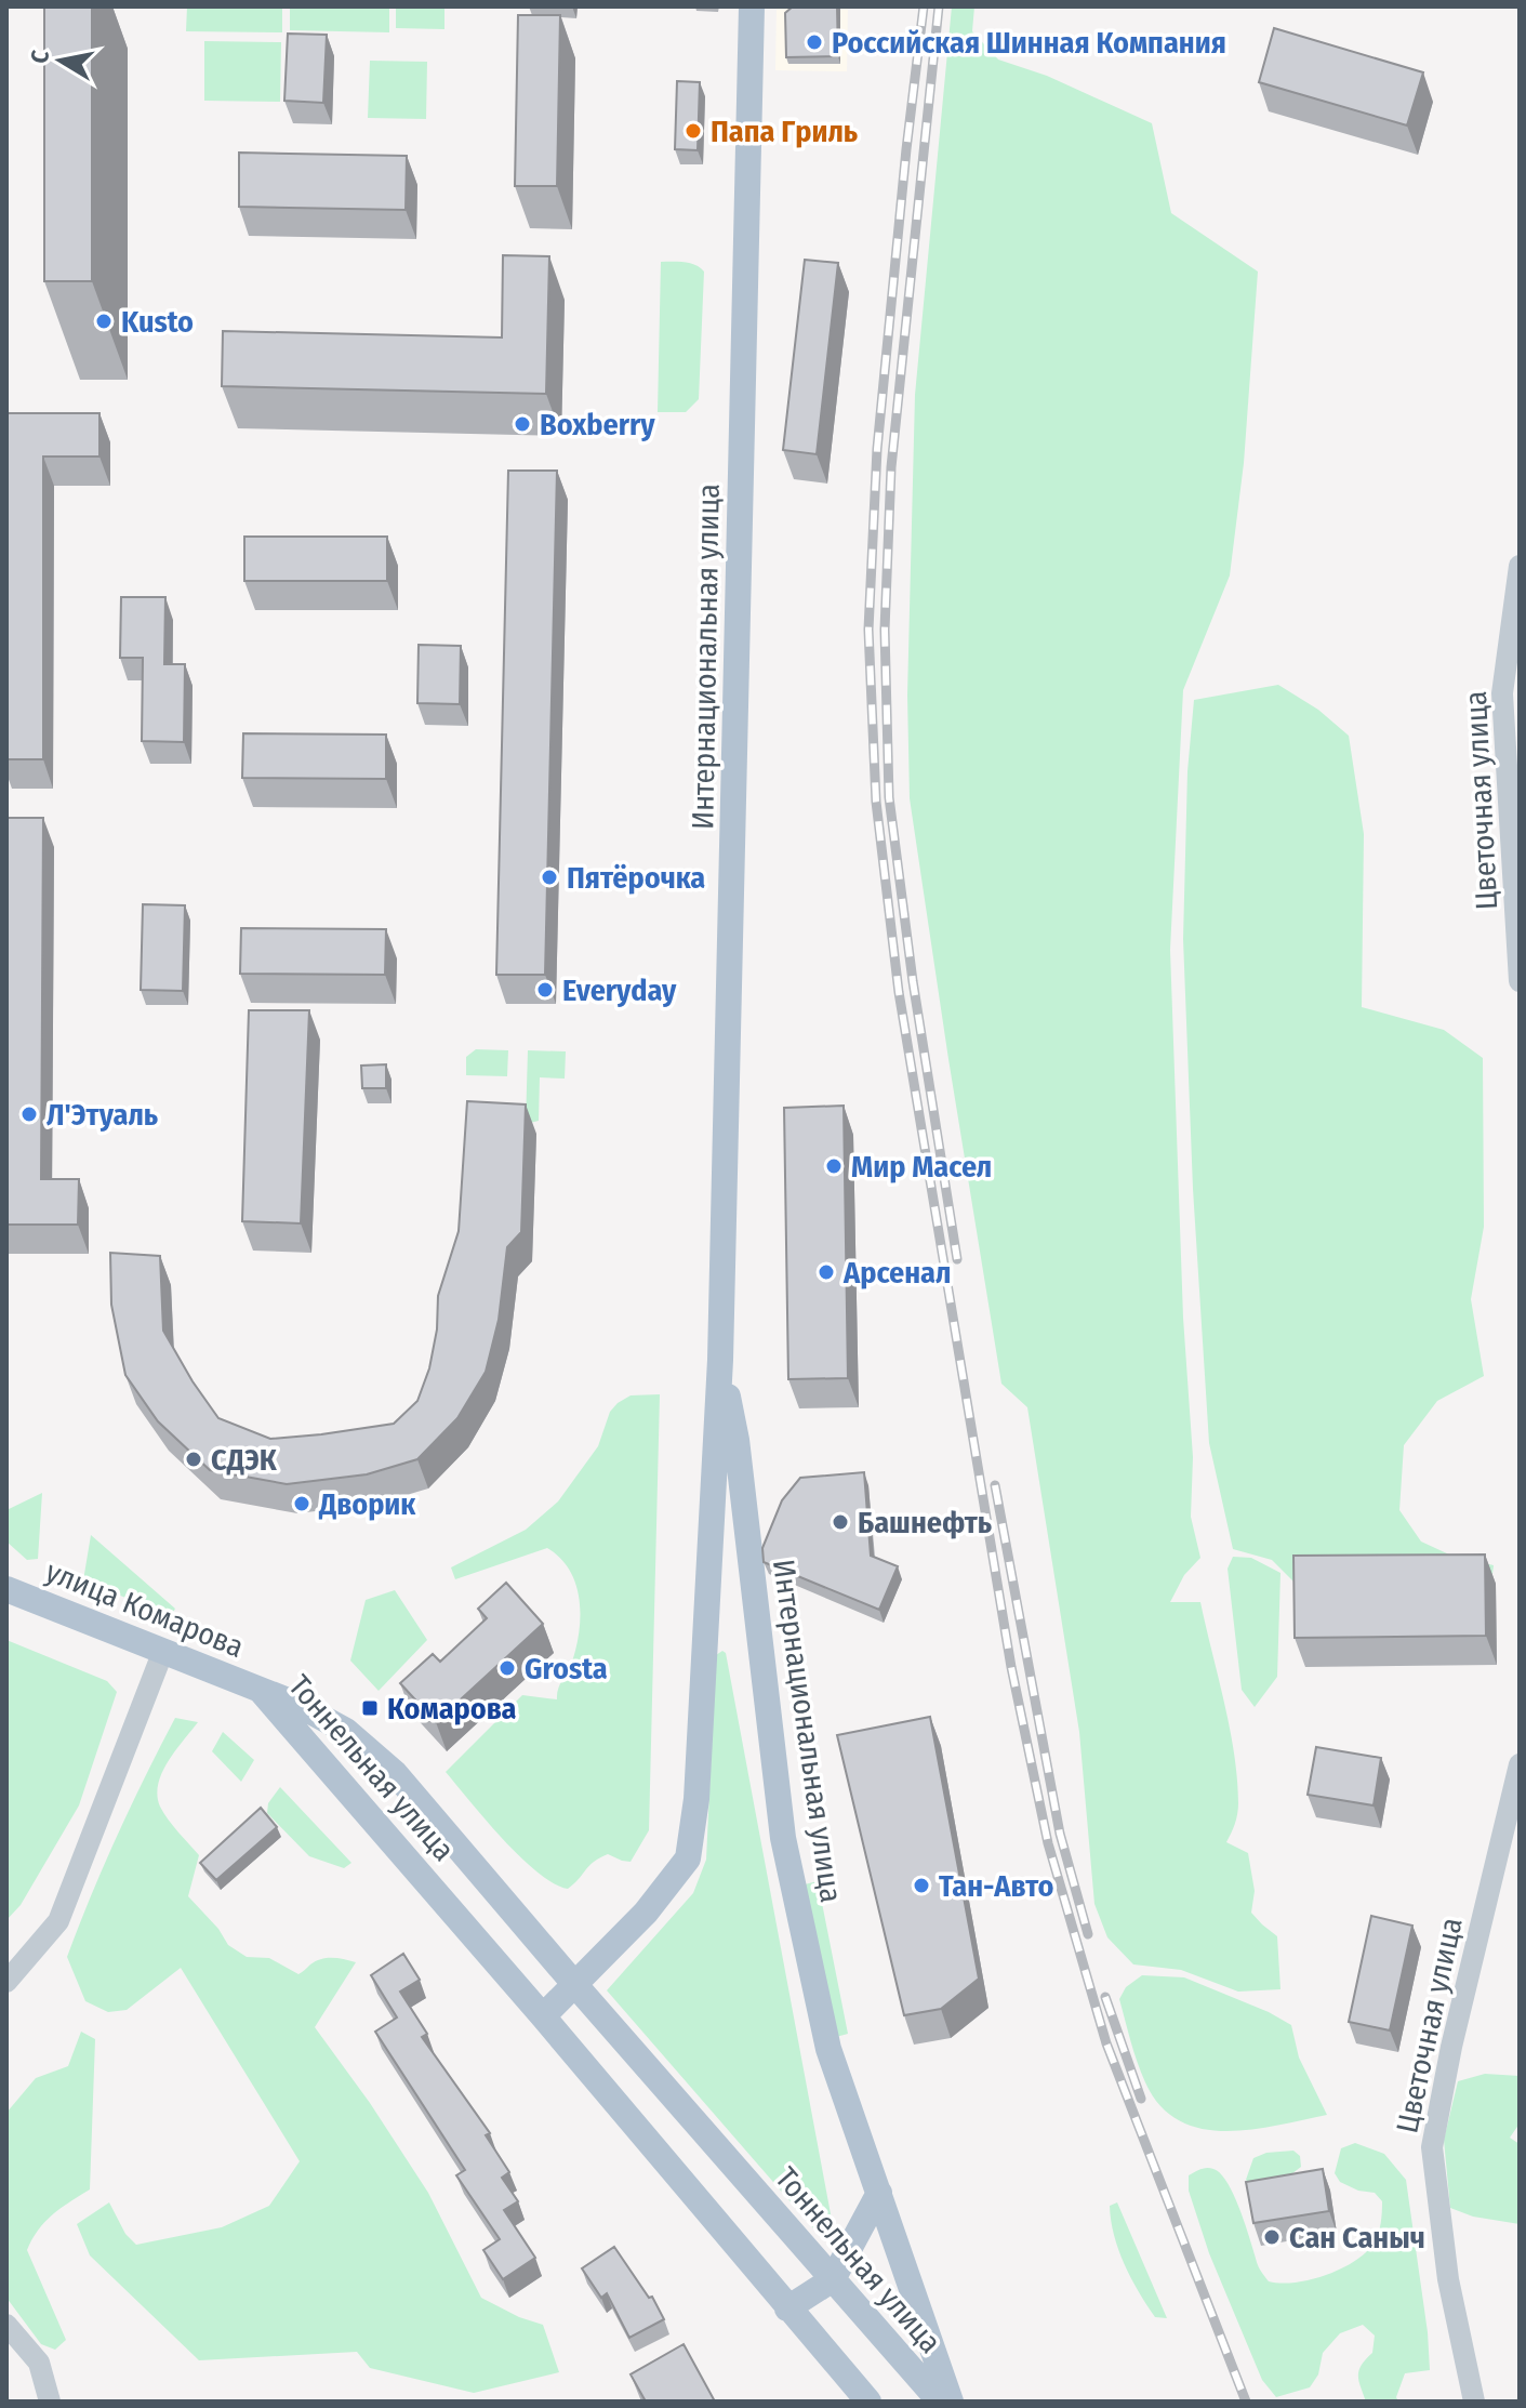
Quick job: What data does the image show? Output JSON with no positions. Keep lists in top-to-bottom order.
{
  "streets": {
    "main road": ["Интернациональная улица", "улица Комарова", "Тоннельная улица"],
    "street": ["Цветочная улица"]
  },
  "crossings": [
    ["Интернациональная улица", "Тоннельная улица"],
    ["улица Комарова", "Тоннельная улица"]
  ],
  "places": {
    "other": [
      "Российская Шинная Компания",
      "Папа Гриль",
      "Kusto",
      "Boxberry",
      "Пятёрочка",
      "Everyday",
      "Л'Этуаль",
      "Мир Масел",
      "Арсенал",
      "СДЭК",
      "Дворик",
      "Башнефть",
      "Grosta",
      "Тан-Авто",
      "Сан Саныч"
    ],
    "transit": ["Комарова"]
  },
  "north": "left"
}
